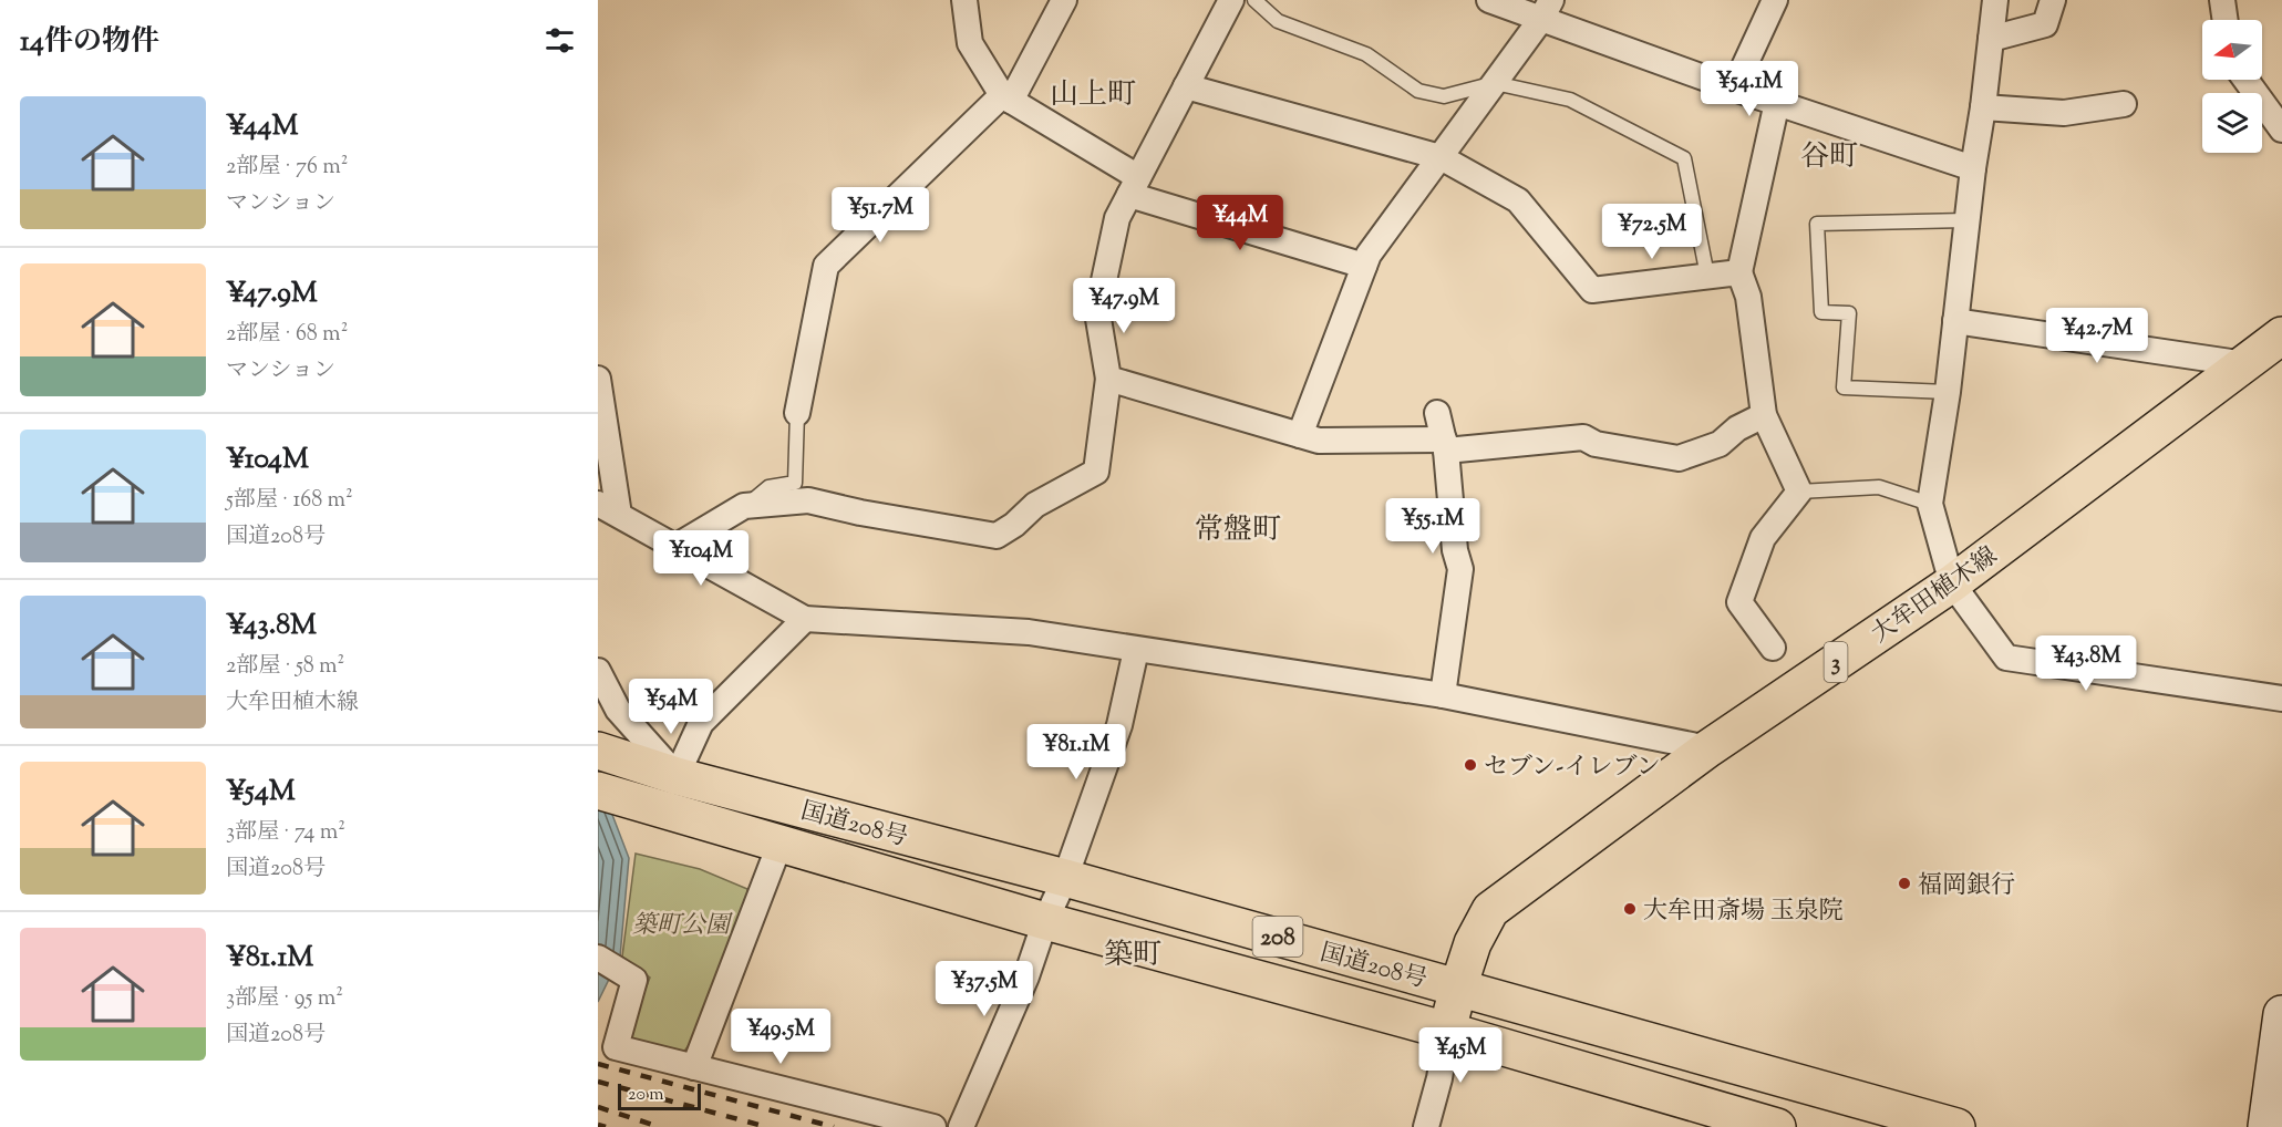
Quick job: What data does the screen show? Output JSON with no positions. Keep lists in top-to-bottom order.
{
  "streets": {
    "main road": [
      "大牟田植木線",
      "3",
      "国道208号",
      "208"
    ]
  },
  "crossings": [
    ["大牟田植木線", "国道208号"]
  ],
  "districts": [
    "山上町",
    "谷町",
    "常盤町",
    "築町"
  ],
  "parks": ["築町公園"],
  "places": ["セブン-イレブン", "福岡銀行", "大牟田斎場 玉泉院"],
  "scale_bar": "20 m",
  "north": "left",
  "page": {
    "heading": "14件の物件",
    "price": [
      "¥54.1M",
      "¥51.7M",
      "¥44M",
      "¥72.5M",
      "¥47.9M",
      "¥42.7M",
      "¥55.1M",
      "¥104M",
      "¥43.8M",
      "¥54M",
      "¥81.1M",
      "¥37.5M",
      "¥49.5M",
      "¥45M"
    ],
    "list": [
      {
        "name": "¥44M",
        "note": "2部屋 · 76 m² · マンション"
      },
      {
        "name": "¥47.9M",
        "note": "2部屋 · 68 m² · マンション"
      },
      {
        "name": "¥104M",
        "note": "5部屋 · 168 m² · 国道208号"
      },
      {
        "name": "¥43.8M",
        "note": "2部屋 · 58 m² · 大牟田植木線"
      },
      {
        "name": "¥54M",
        "note": "3部屋 · 74 m² · 国道208号"
      },
      {
        "name": "¥81.1M",
        "note": "3部屋 · 95 m² · 国道208号"
      }
    ],
    "scale": "20 m"
  }
}
